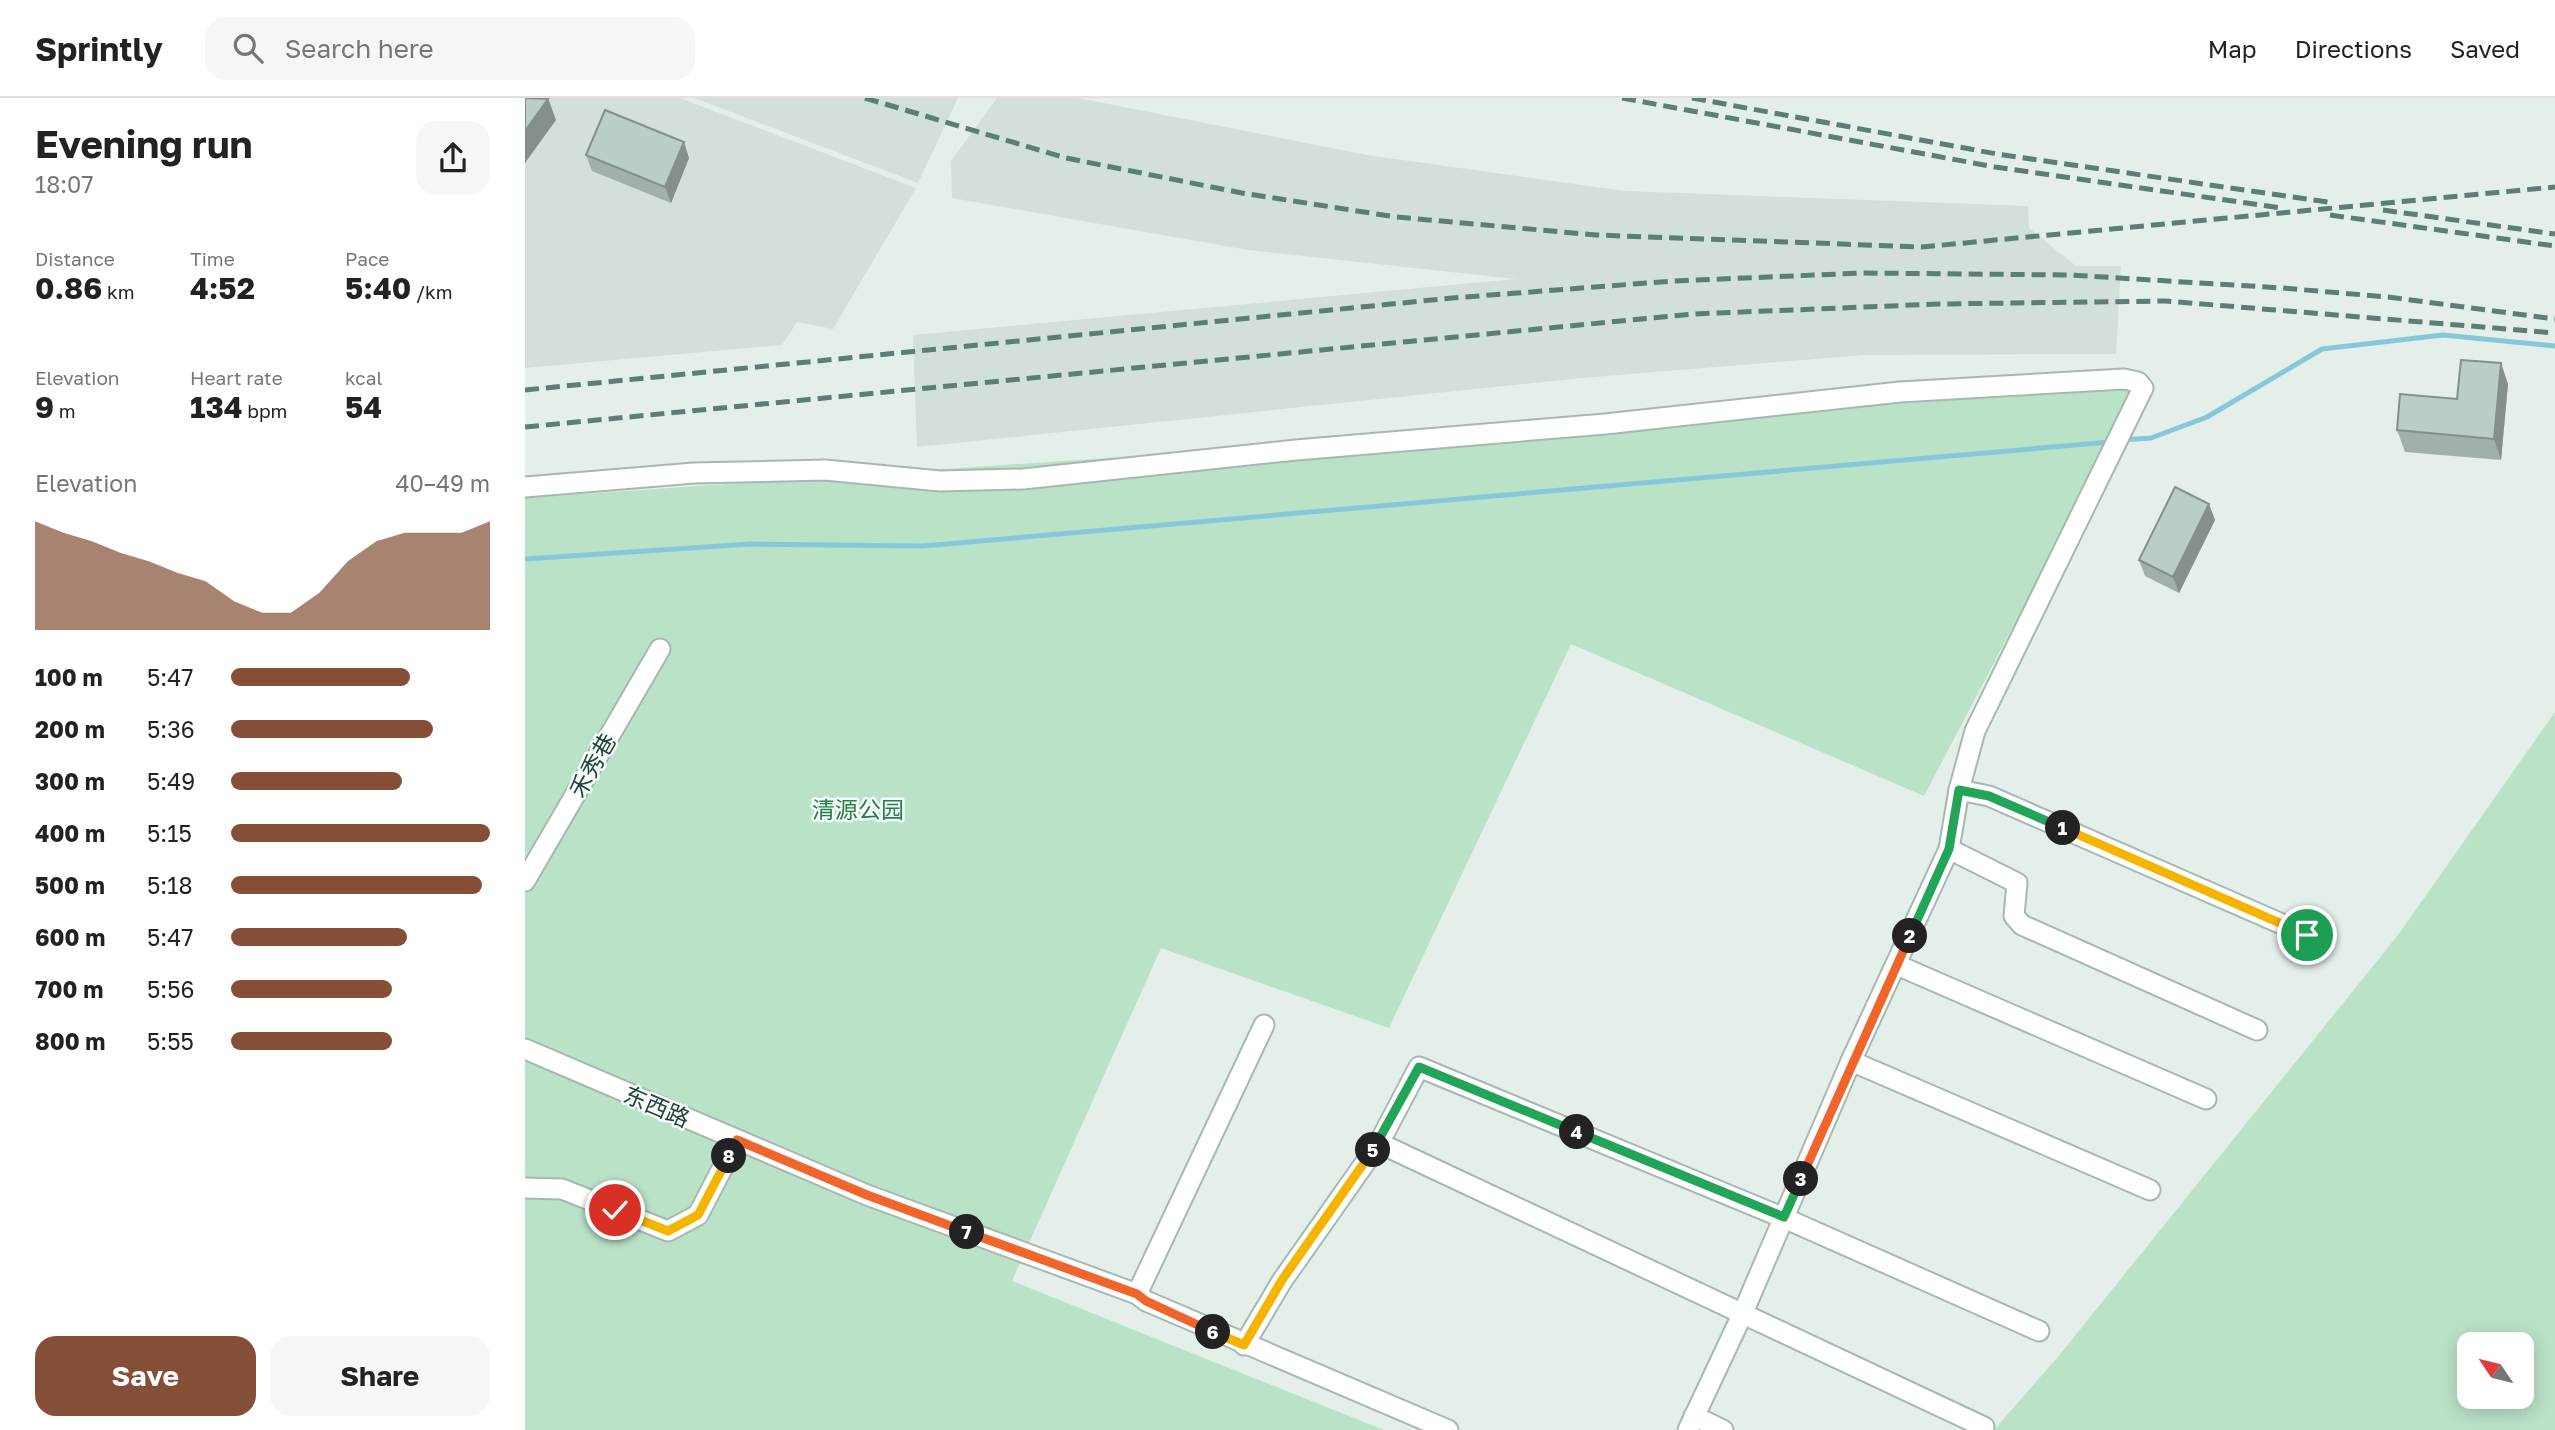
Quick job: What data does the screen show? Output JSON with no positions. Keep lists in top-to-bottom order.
{
  "streets": {
    "street": ["禾秀巷", "东西路"]
  },
  "parks": ["清源公园"],
  "north": "top left",
  "page": {
    "header": "Sprintly",
    "search": "Search here",
    "nav": ["Map", "Directions", "Saved"],
    "heading": ["Evening run", "18:07"],
    "stats": [
      ["Distance", "0.86 km"],
      ["Time", "4:52"],
      ["Pace", "5:40 /km"],
      ["Elevation", "9 m"],
      ["Heart rate", "134 bpm"],
      ["kcal", "54"]
    ],
    "chart": ["Elevation", "40–49 m"],
    "list": [
      {
        "name": "100 m",
        "note": "5:47"
      },
      {
        "name": "200 m",
        "note": "5:36"
      },
      {
        "name": "300 m",
        "note": "5:49"
      },
      {
        "name": "400 m",
        "note": "5:15"
      },
      {
        "name": "500 m",
        "note": "5:18"
      },
      {
        "name": "600 m",
        "note": "5:47"
      },
      {
        "name": "700 m",
        "note": "5:56"
      },
      {
        "name": "800 m",
        "note": "5:55"
      }
    ],
    "pins": [
      "1",
      "2",
      "4",
      "5",
      "8",
      "3",
      "7",
      "6"
    ],
    "buttons": ["Save", "Share"]
  }
}
